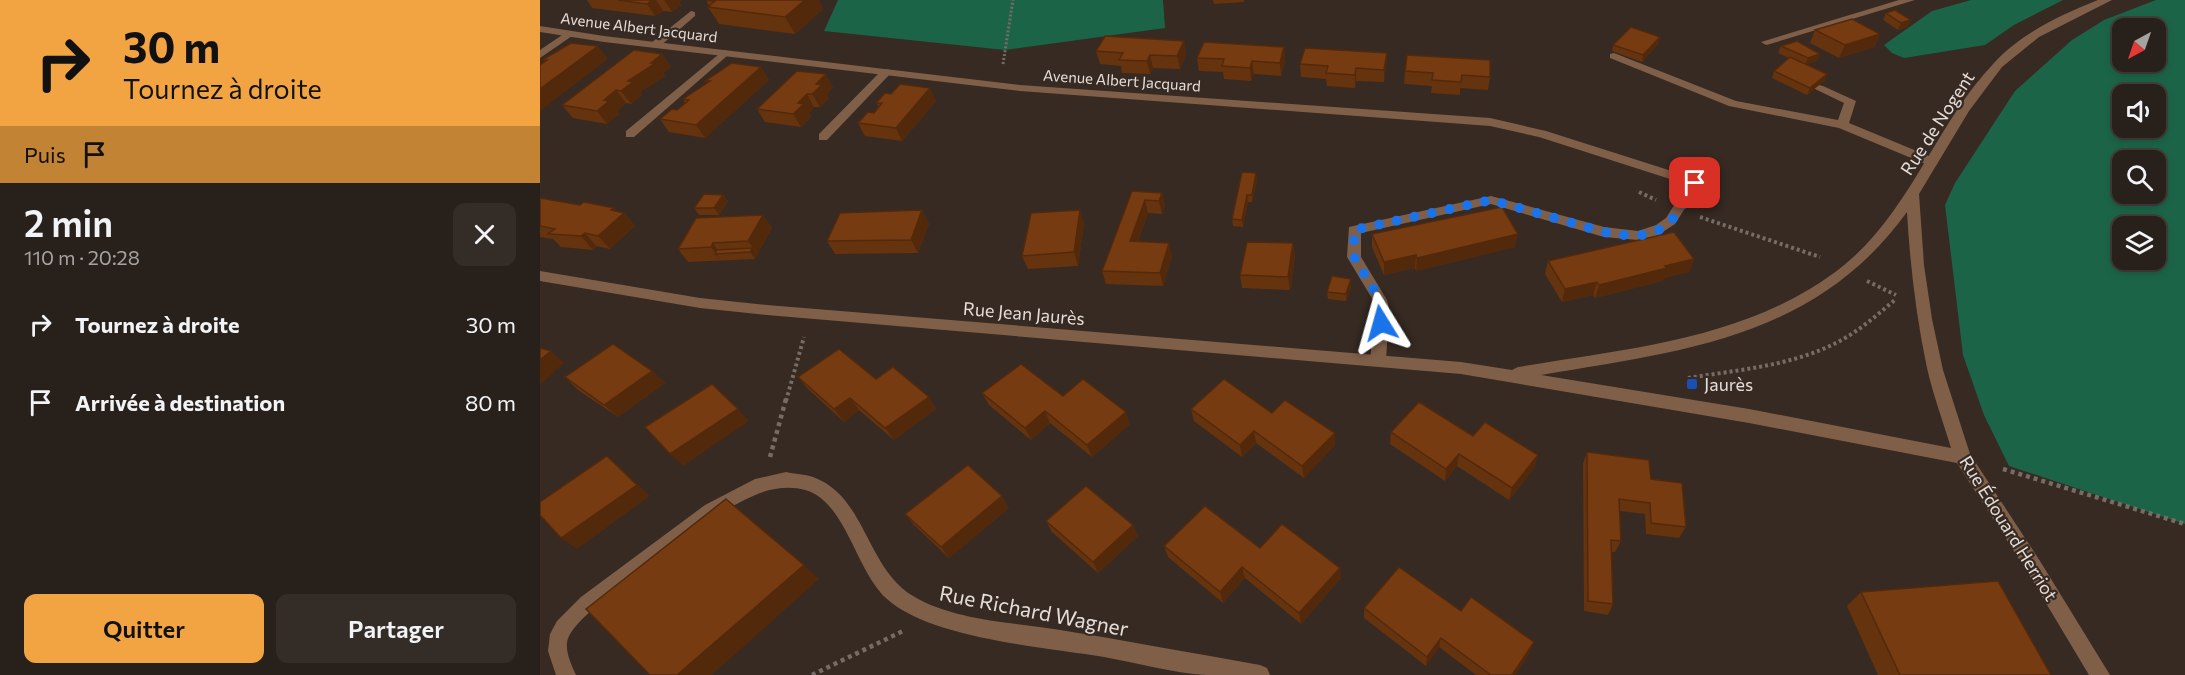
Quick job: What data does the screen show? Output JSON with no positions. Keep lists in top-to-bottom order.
{
  "streets": {
    "street": [
      "Avenue Albert Jacquard",
      "Rue de Nogent",
      "Rue Jean Jaurès",
      "Rue Édouard Herriot",
      "Rue Richard Wagner"
    ]
  },
  "crossings": [
    ["Rue de Nogent", "Rue Jean Jaurès"],
    ["Rue de Nogent", "Rue Édouard Herriot"]
  ],
  "places": {
    "transit": ["Jaurès"]
  },
  "north": "bottom left",
  "page": {
    "turn": ["30 m", "Tournez à droite"],
    "then": "Puis",
    "heading": ["2 min", "110 m · 20:28"],
    "list": [
      {
        "name": "Tournez à droite",
        "value": "30 m"
      },
      {
        "name": "Arrivée à destination",
        "value": "80 m"
      }
    ],
    "buttons": ["Quitter", "Partager"]
  }
}
